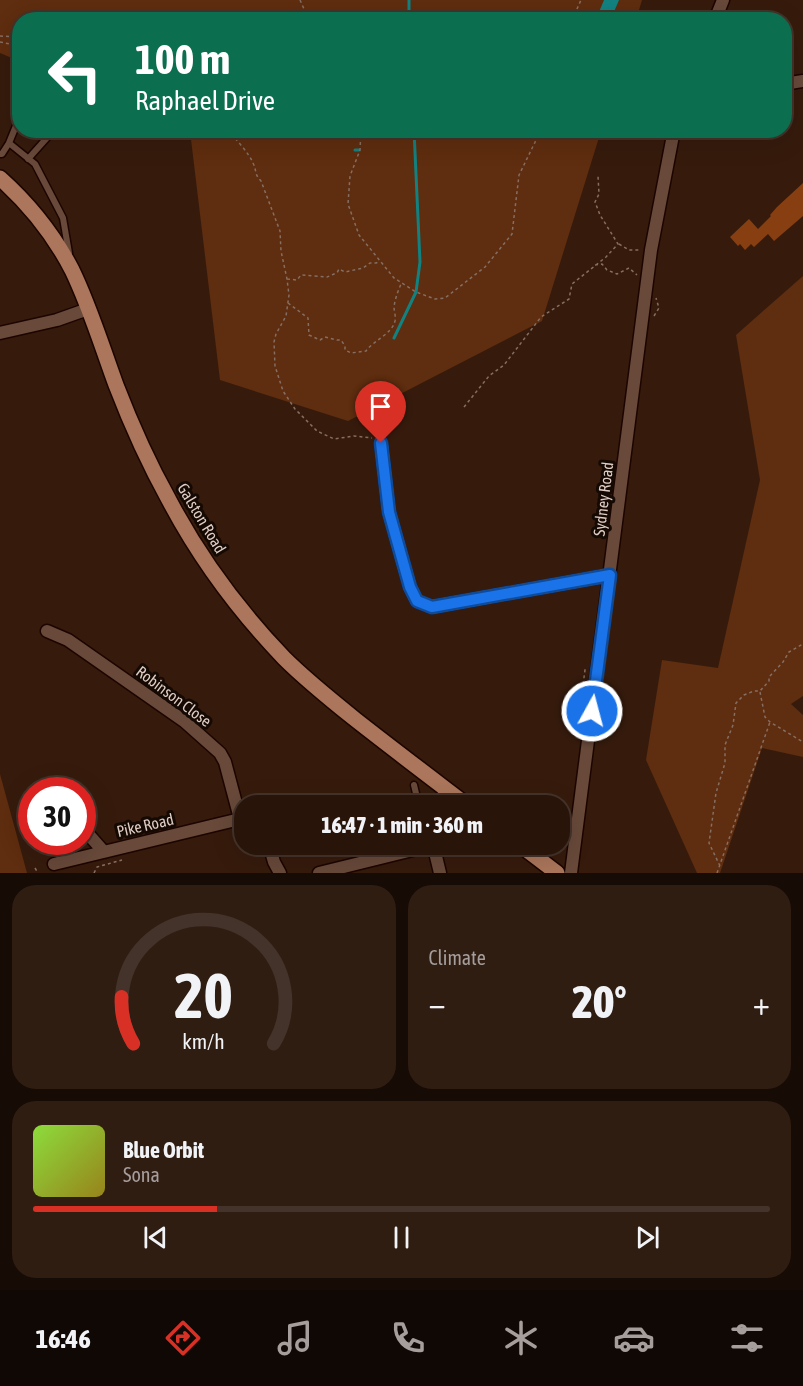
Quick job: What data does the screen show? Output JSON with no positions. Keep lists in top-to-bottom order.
{
  "streets": {
    "main road": ["Galston Road"],
    "street": ["Sydney Road", "Robinson Close", "Pike Road"]
  },
  "page": {
    "turn": ["100 m", "Raphael Drive"],
    "limit": "30",
    "trip": "16:47 · 1 min · 360 m",
    "tile": "Climate",
    "heat": ["−", "20°", "+"],
    "song": ["Blue Orbit", "Sona"],
    "tabs": "16:46",
    "gauge": ["20", "km/h"]
  }
}
